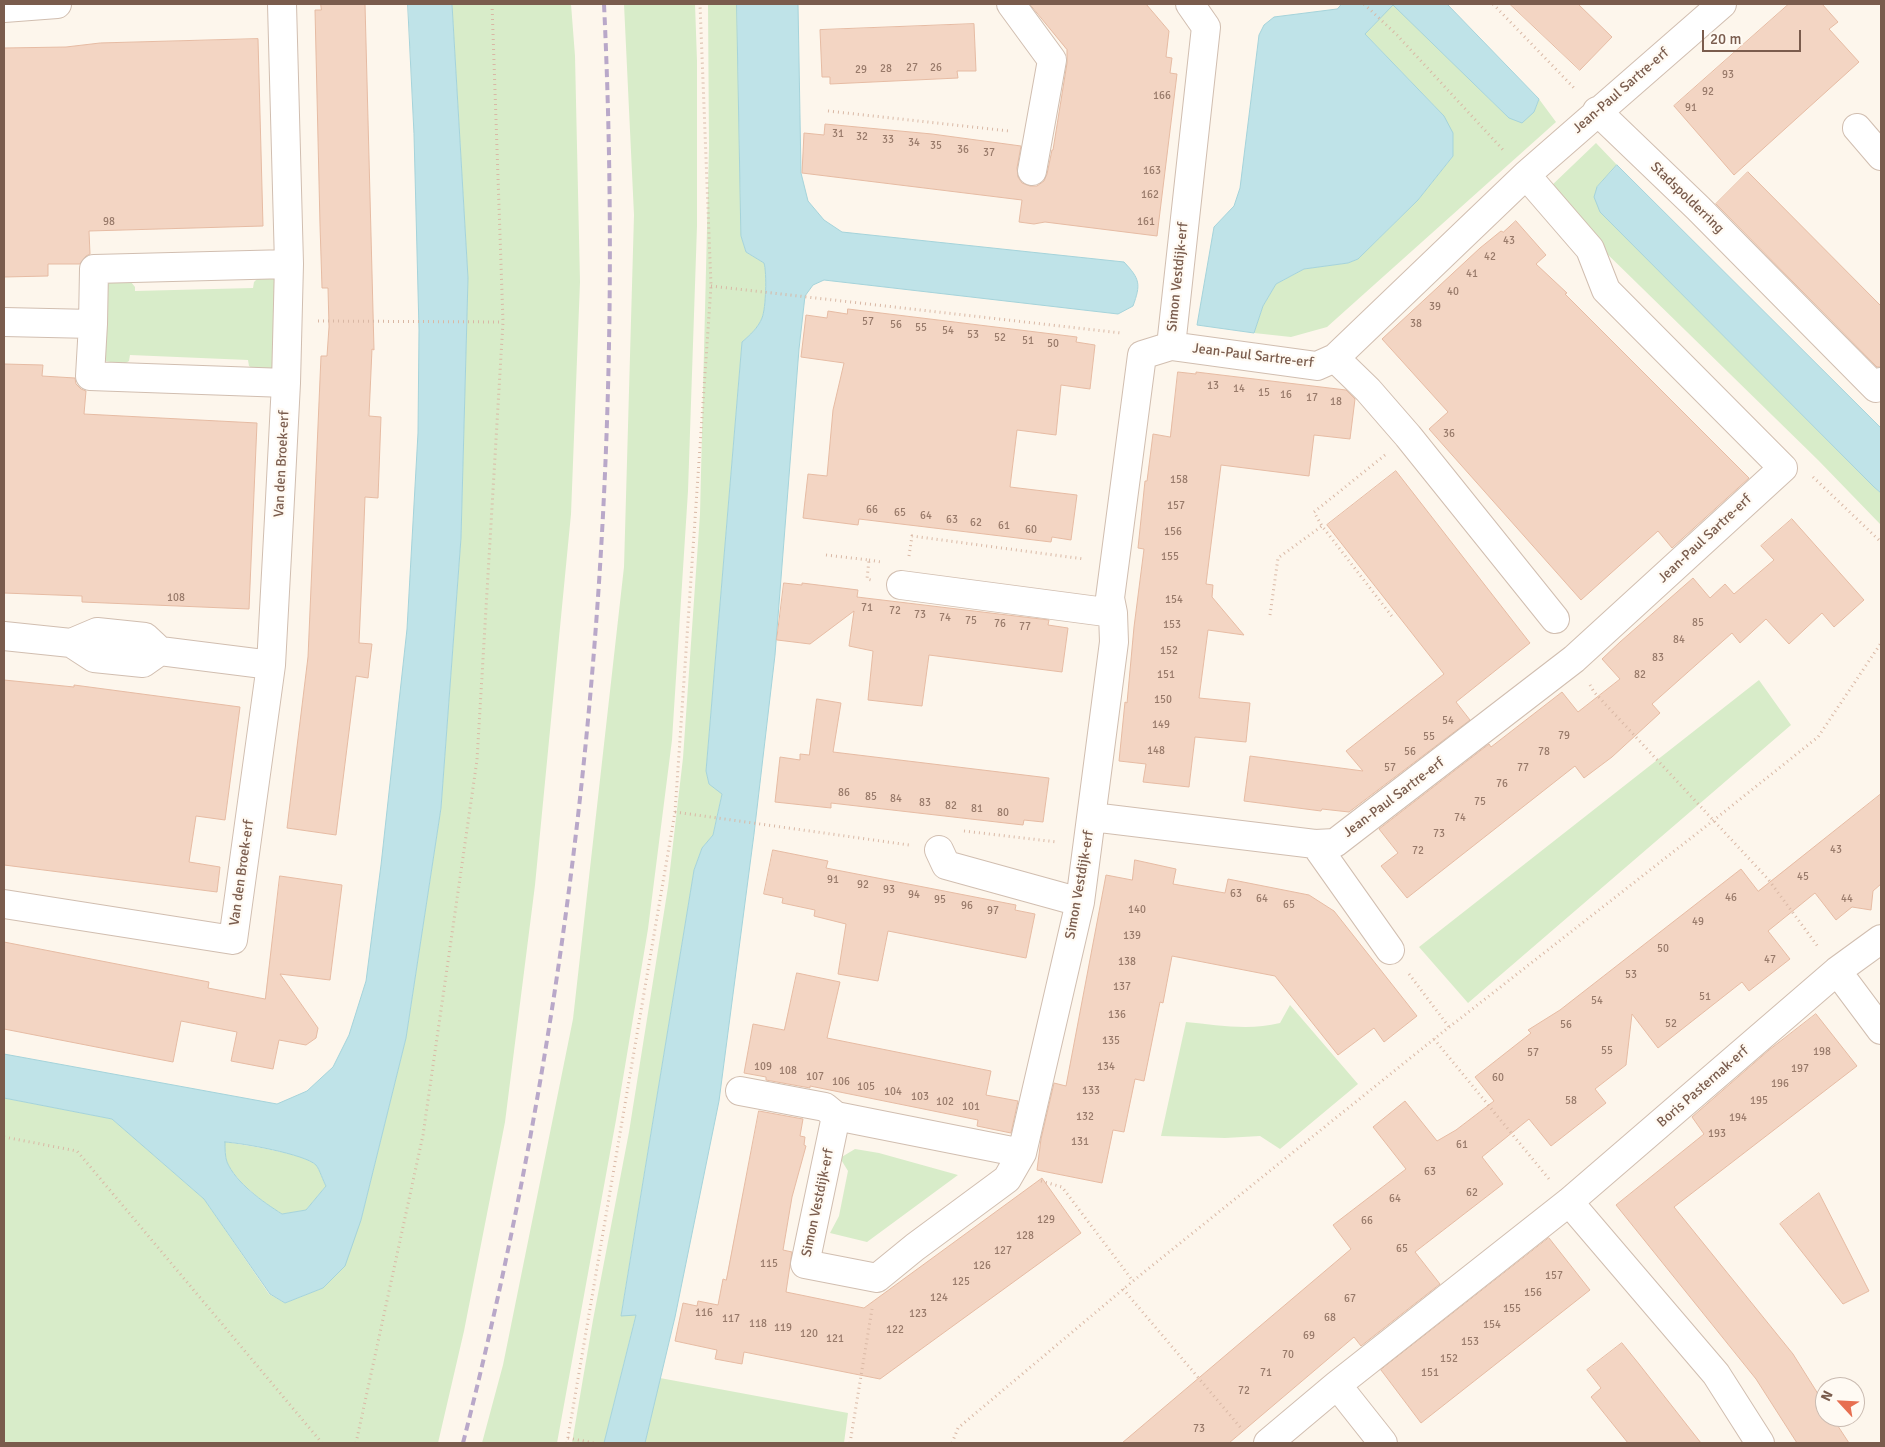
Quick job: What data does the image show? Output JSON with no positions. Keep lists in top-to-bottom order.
{
  "streets": {
    "street": [
      "Jean-Paul Sartre-erf",
      "Stadspolderring",
      "Simon Vestdijk-erf",
      "Van den Broek-erf",
      "Boris Pasternak-erf"
    ]
  },
  "crossings": [
    ["Jean-Paul Sartre-erf", "Stadspolderring"],
    ["Jean-Paul Sartre-erf", "Simon Vestdijk-erf"]
  ],
  "house_numbers": [
    "27",
    "26",
    "28",
    "29",
    "93",
    "92",
    "166",
    "91",
    "31",
    "32",
    "33",
    "34",
    "35",
    "36",
    "37",
    "163",
    "162",
    "98",
    "161",
    "43",
    "42",
    "41",
    "40",
    "39",
    "57",
    "38",
    "56",
    "55",
    "54",
    "53",
    "52",
    "51",
    "50",
    "13",
    "14",
    "15",
    "16",
    "17",
    "18",
    "36",
    "158",
    "157",
    "66",
    "65",
    "64",
    "63",
    "62",
    "61",
    "60",
    "156",
    "155",
    "108",
    "154",
    "71",
    "72",
    "73",
    "74",
    "75",
    "85",
    "76",
    "153",
    "77",
    "84",
    "152",
    "83",
    "151",
    "82",
    "150",
    "54",
    "149",
    "79",
    "55",
    "148",
    "56",
    "78",
    "57",
    "77",
    "76",
    "86",
    "85",
    "84",
    "75",
    "83",
    "82",
    "81",
    "80",
    "74",
    "73",
    "43",
    "72",
    "45",
    "91",
    "92",
    "93",
    "63",
    "94",
    "46",
    "64",
    "44",
    "95",
    "65",
    "96",
    "140",
    "97",
    "49",
    "139",
    "50",
    "47",
    "138",
    "53",
    "137",
    "51",
    "54",
    "136",
    "52",
    "56",
    "135",
    "55",
    "198",
    "57",
    "109",
    "134",
    "197",
    "108",
    "107",
    "60",
    "106",
    "196",
    "105",
    "133",
    "104",
    "103",
    "58",
    "195",
    "102",
    "101",
    "132",
    "194",
    "193",
    "131",
    "61",
    "63",
    "62",
    "64",
    "129",
    "66",
    "128",
    "65",
    "127",
    "115",
    "126",
    "157",
    "125",
    "156",
    "124",
    "67",
    "155",
    "116",
    "123",
    "68",
    "117",
    "118",
    "154",
    "119",
    "122",
    "120",
    "69",
    "121",
    "153",
    "70",
    "152",
    "71",
    "151",
    "72",
    "73"
  ],
  "scale_bar": "20 m",
  "north": "top left"
}
